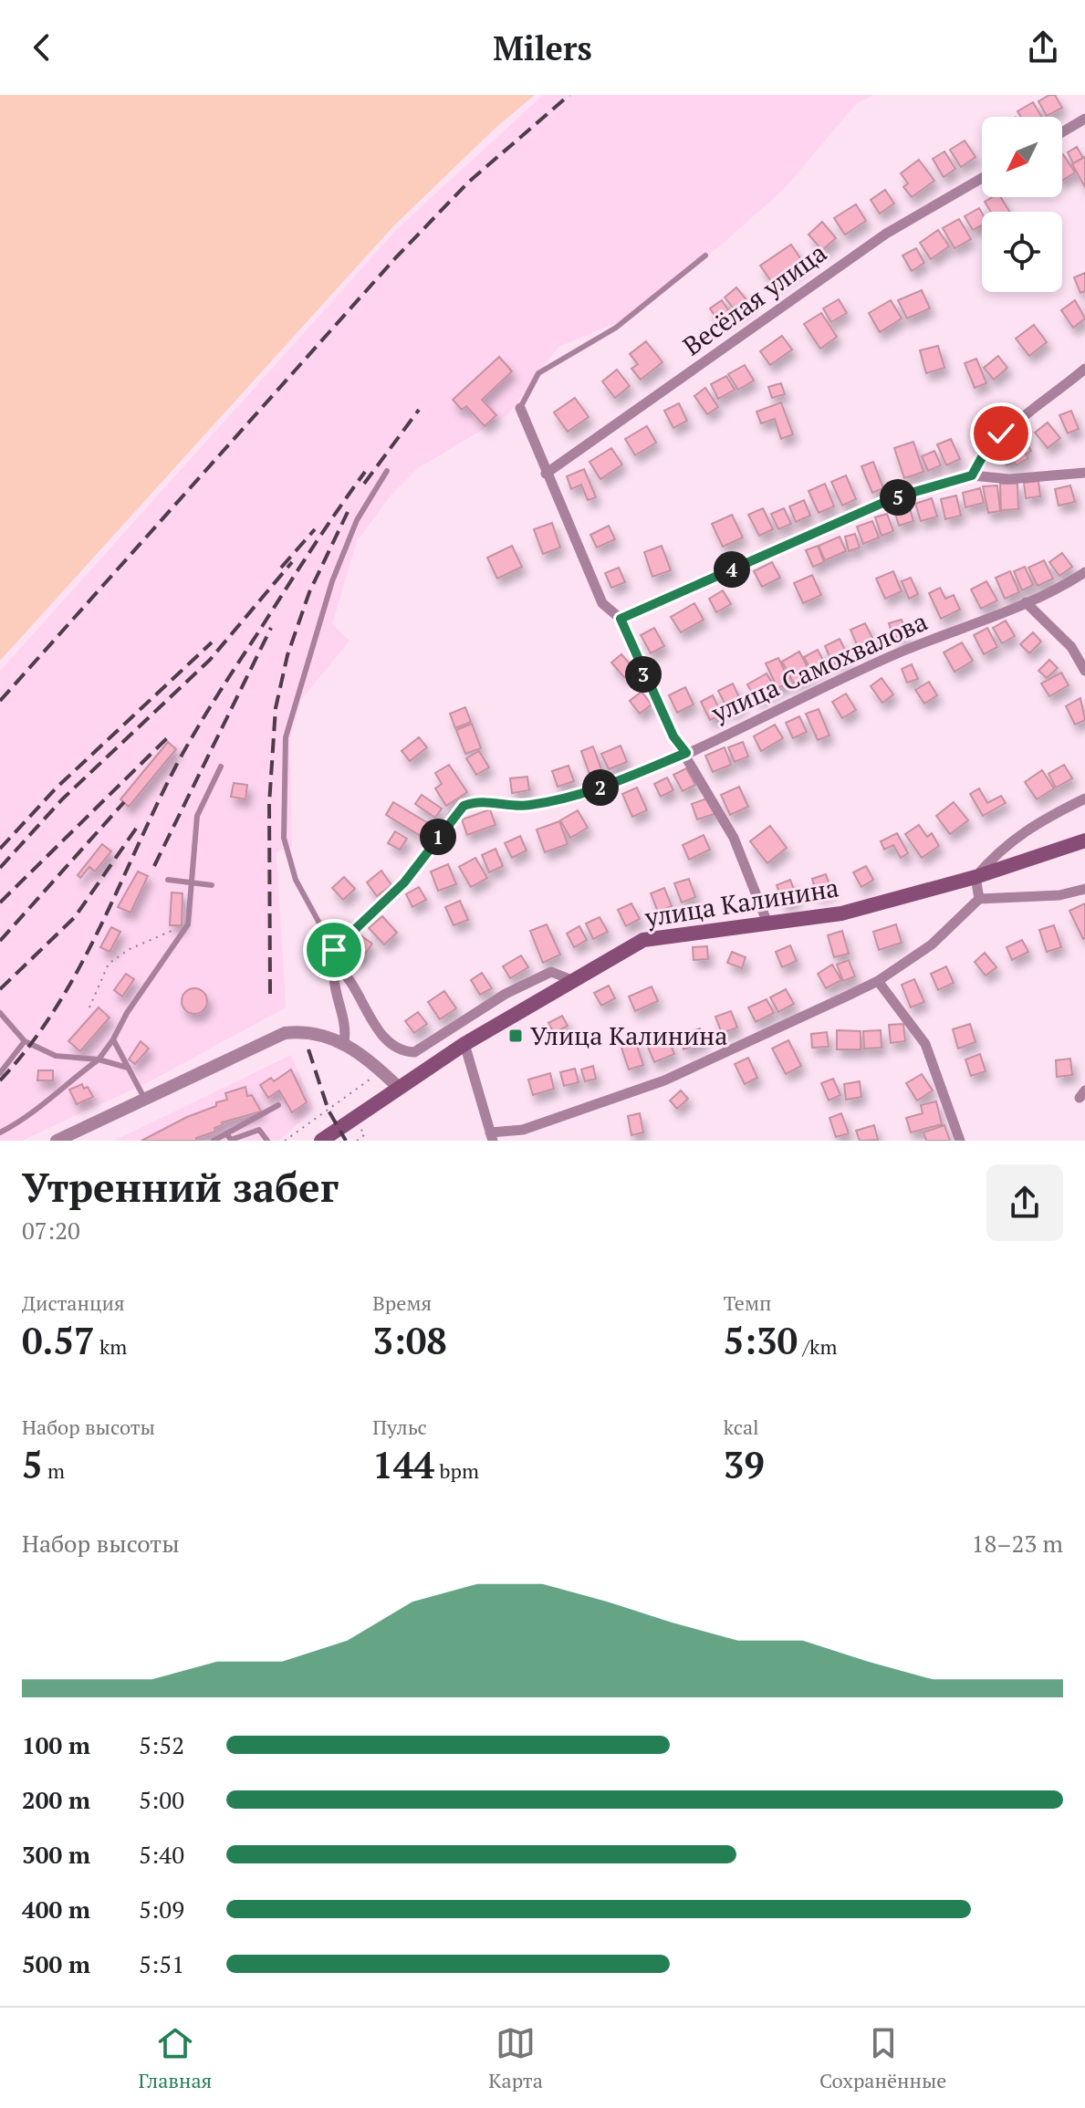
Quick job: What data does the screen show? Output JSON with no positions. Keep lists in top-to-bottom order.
{
  "streets": {
    "main road": ["улица Калинина"],
    "street": ["Весёлая улица", "улица Самохвалова"]
  },
  "places": {
    "transit": ["Улица Калинина"]
  },
  "north": "bottom left",
  "page": {
    "header": "Milers",
    "pins": [
      "5",
      "4",
      "3",
      "2",
      "1"
    ],
    "heading": ["Утренний забег", "07:20"],
    "stats": [
      ["Дистанция", "0.57 km"],
      ["Время", "3:08"],
      ["Темп", "5:30 /km"],
      ["Набор высоты", "5 m"],
      ["Пульс", "144 bpm"],
      ["kcal", "39"]
    ],
    "chart": ["Набор высоты", "18–23 m"],
    "list": [
      {
        "name": "100 m",
        "note": "5:52"
      },
      {
        "name": "200 m",
        "note": "5:00"
      },
      {
        "name": "300 m",
        "note": "5:40"
      },
      {
        "name": "400 m",
        "note": "5:09"
      },
      {
        "name": "500 m",
        "note": "5:51"
      }
    ],
    "tabs": ["Главная", "Карта", "Сохранённые"]
  }
}
